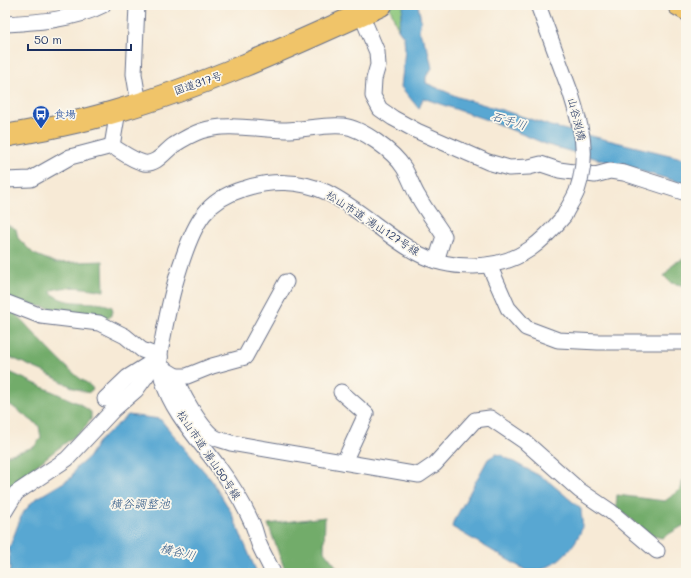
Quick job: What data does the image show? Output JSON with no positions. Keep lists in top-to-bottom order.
{
  "streets": {
    "highway": ["国道317号"],
    "street": ["山谷渕橋", "松山市道 湯山127号線", "松山市道 湯山50号線"]
  },
  "crossings": [
    ["山谷渕橋", "松山市道 湯山127号線"],
    ["松山市道 湯山127号線", "松山市道 湯山50号線"]
  ],
  "water": ["石手川", "横谷調整池", "横谷川"],
  "places": {
    "bus stop": ["食場"]
  },
  "scale_bar": "50 m"
}
